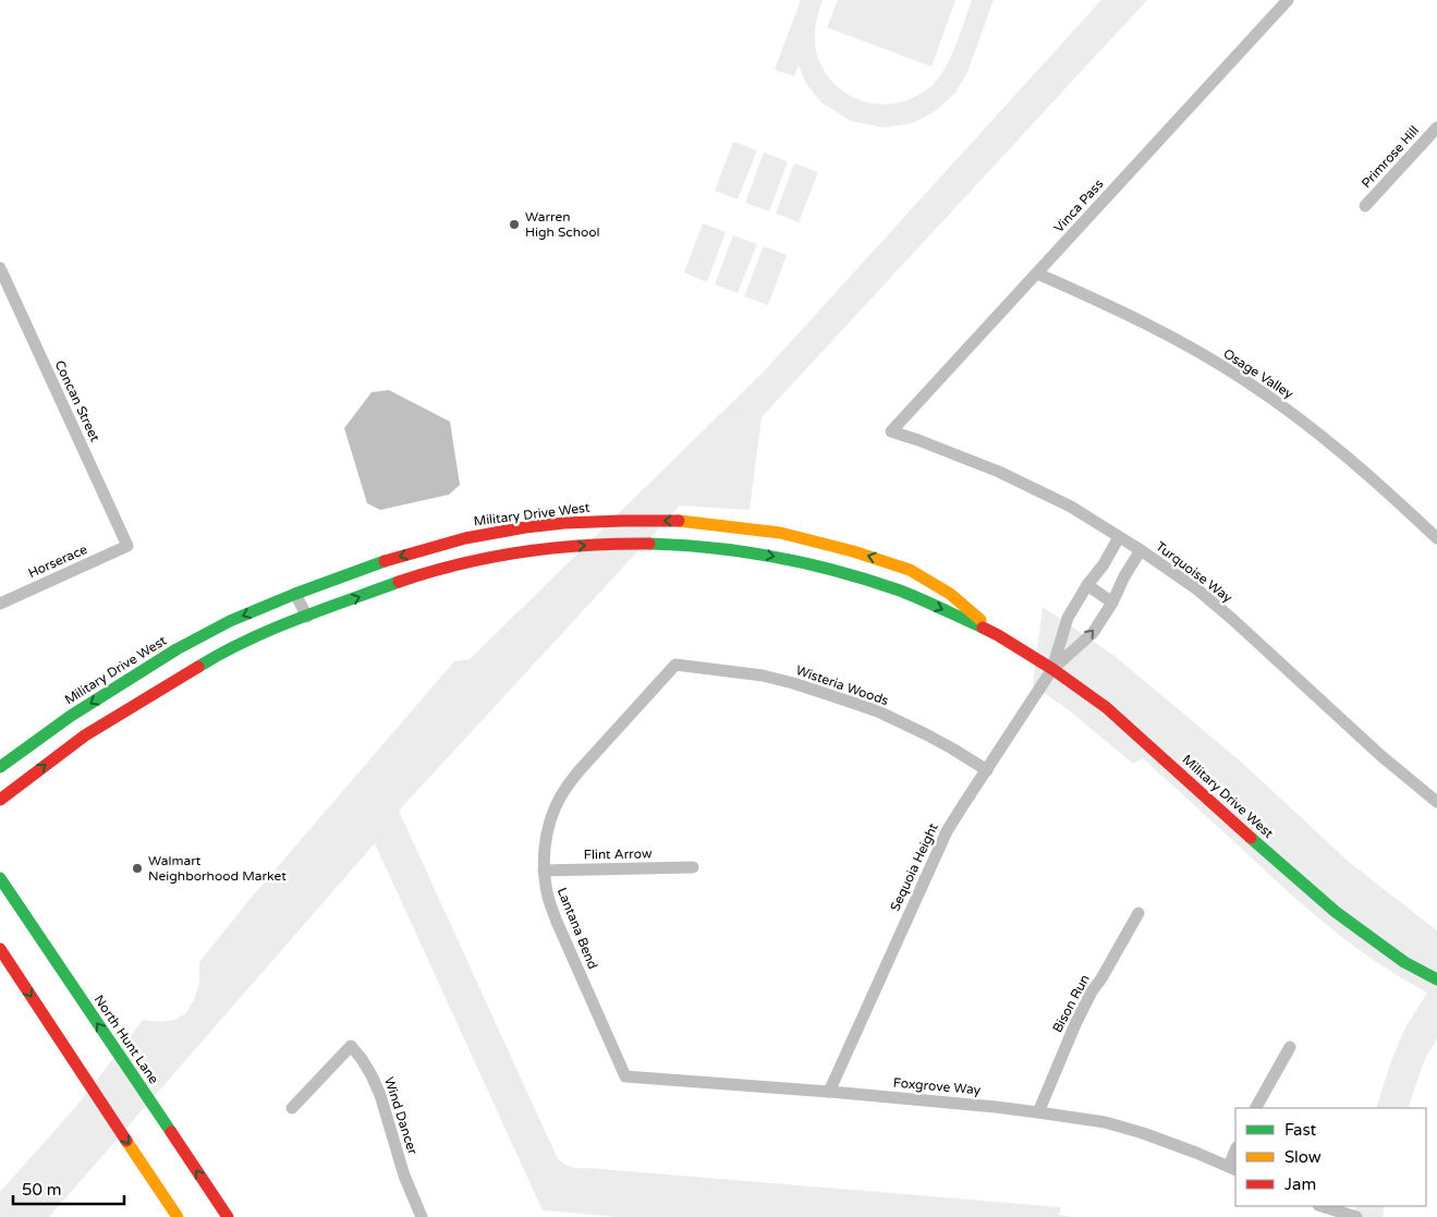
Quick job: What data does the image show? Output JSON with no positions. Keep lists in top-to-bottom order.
{
  "streets": {
    "main road": ["Military Drive West", "North Hunt Lane"],
    "street": [
      "Primrose Hill",
      "Vinca Pass",
      "Osage Valley",
      "Concan Street",
      "Horserace",
      "Turquoise Way",
      "Wisteria Woods",
      "Flint Arrow",
      "Sequoia Height",
      "Lantana Bend",
      "Bison Run",
      "Foxgrove Way",
      "Wind Dancer"
    ]
  },
  "crossings": [
    ["Vinca Pass", "Osage Valley"],
    ["Vinca Pass", "Turquoise Way"],
    ["Concan Street", "Horserace"],
    ["Military Drive West", "Sequoia Height"],
    ["Turquoise Way", "Sequoia Height"],
    ["Wisteria Woods", "Sequoia Height"],
    ["Wisteria Woods", "Lantana Bend"],
    ["Flint Arrow", "Lantana Bend"],
    ["Sequoia Height", "Foxgrove Way"],
    ["Lantana Bend", "Foxgrove Way"],
    ["Bison Run", "Foxgrove Way"]
  ],
  "places": ["Warren High School", "Walmart Neighborhood Market"],
  "legend": ["Fast", "Slow", "Jam"],
  "scale_bar": "50 m"
}
